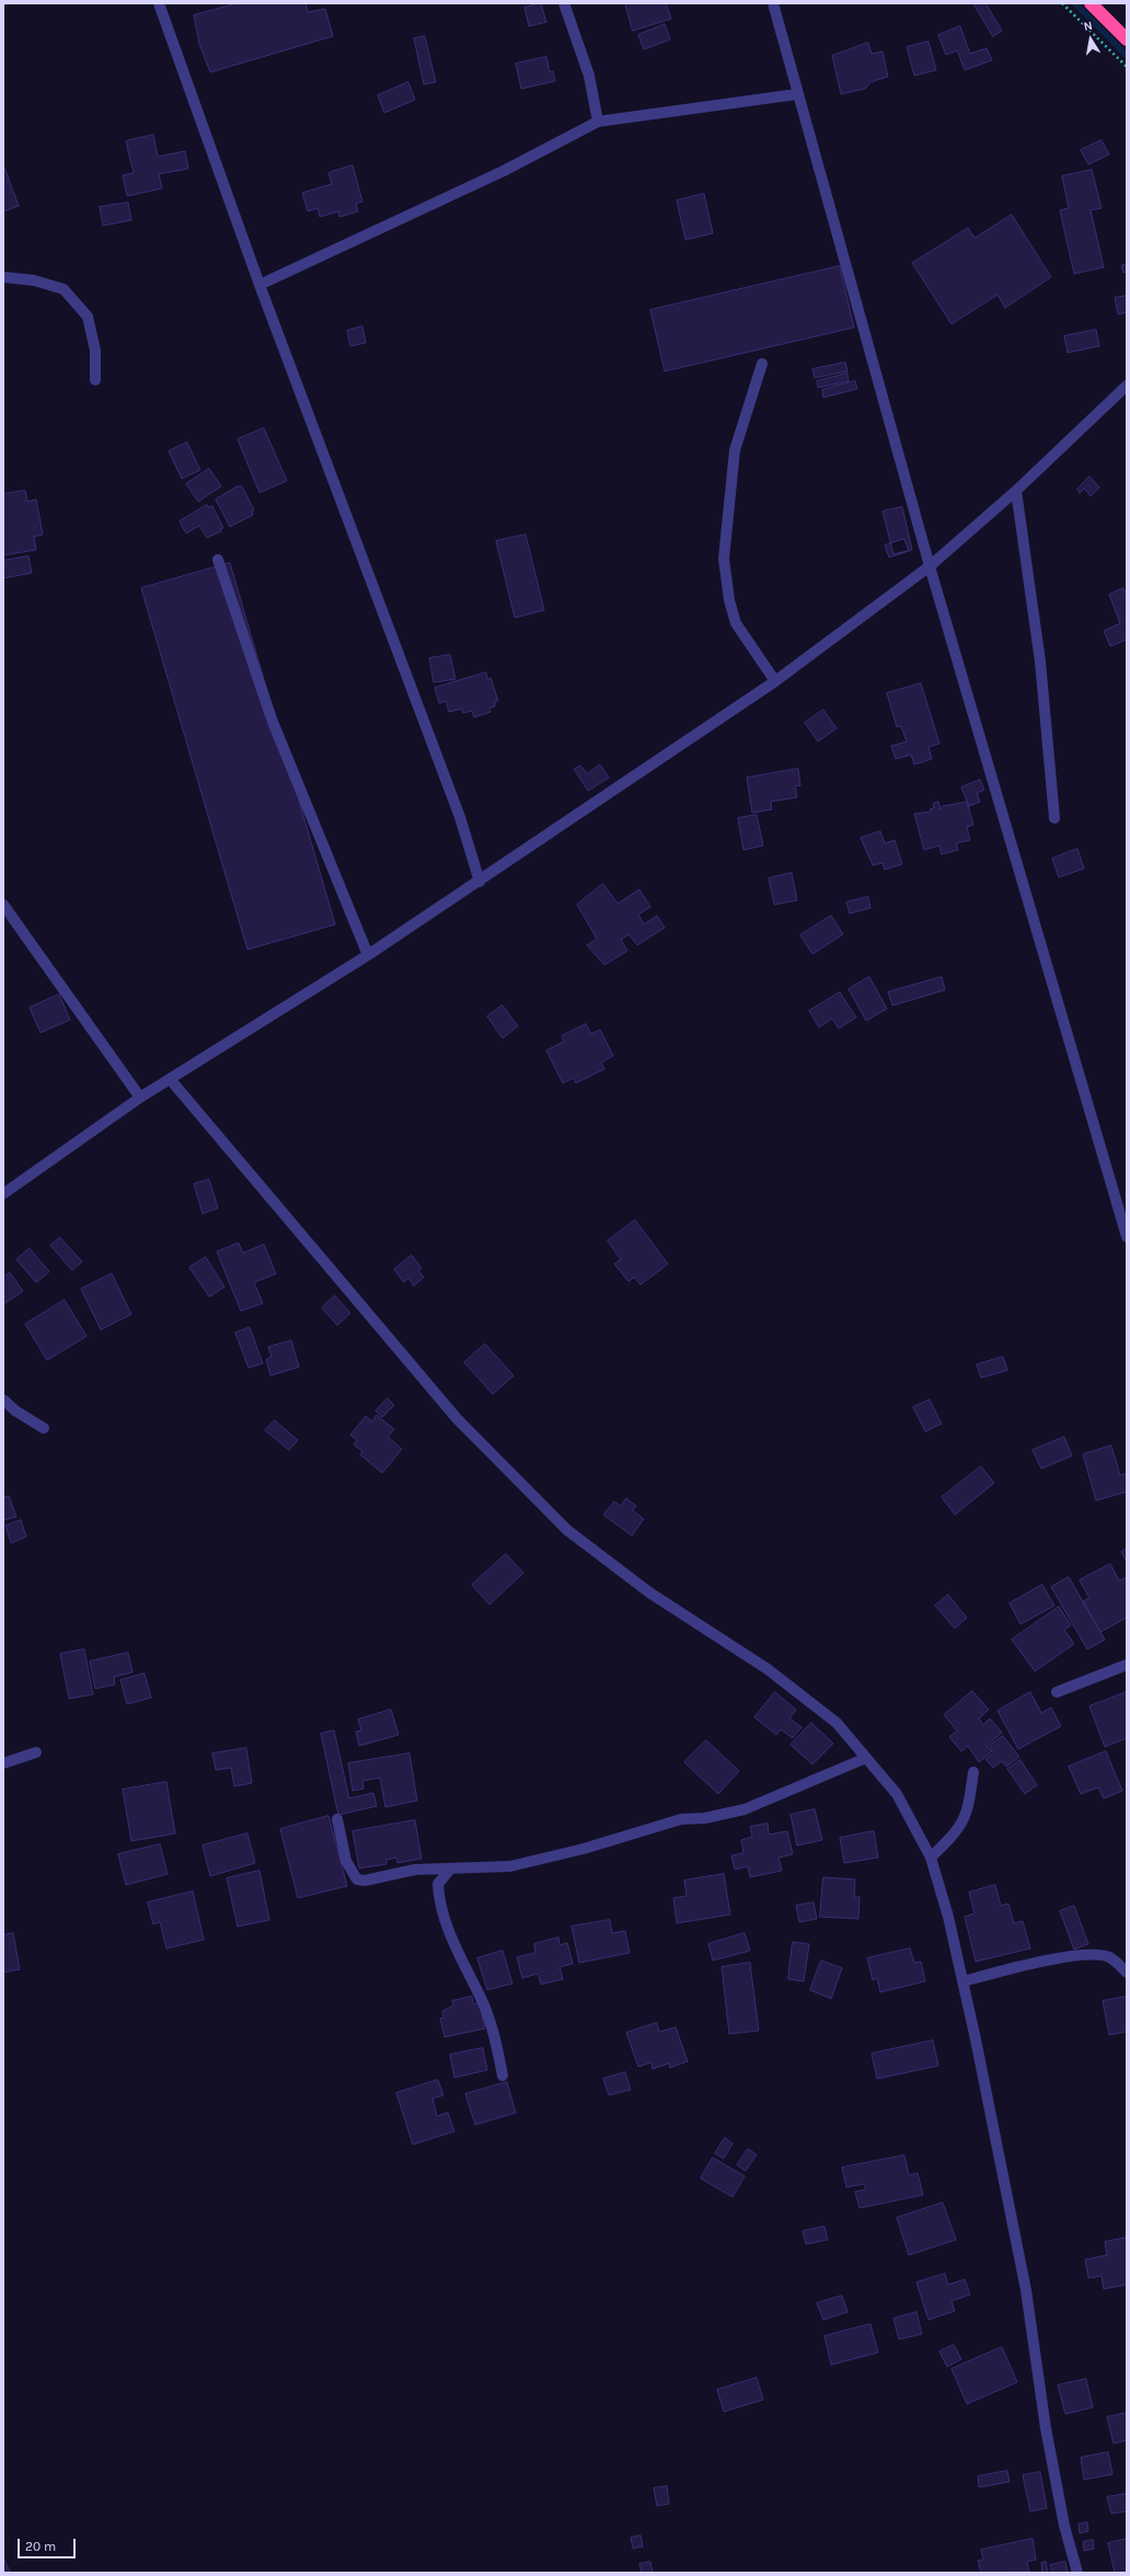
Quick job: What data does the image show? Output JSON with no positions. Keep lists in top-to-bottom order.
{
  "scale_bar": "20 m",
  "north": "top"
}
